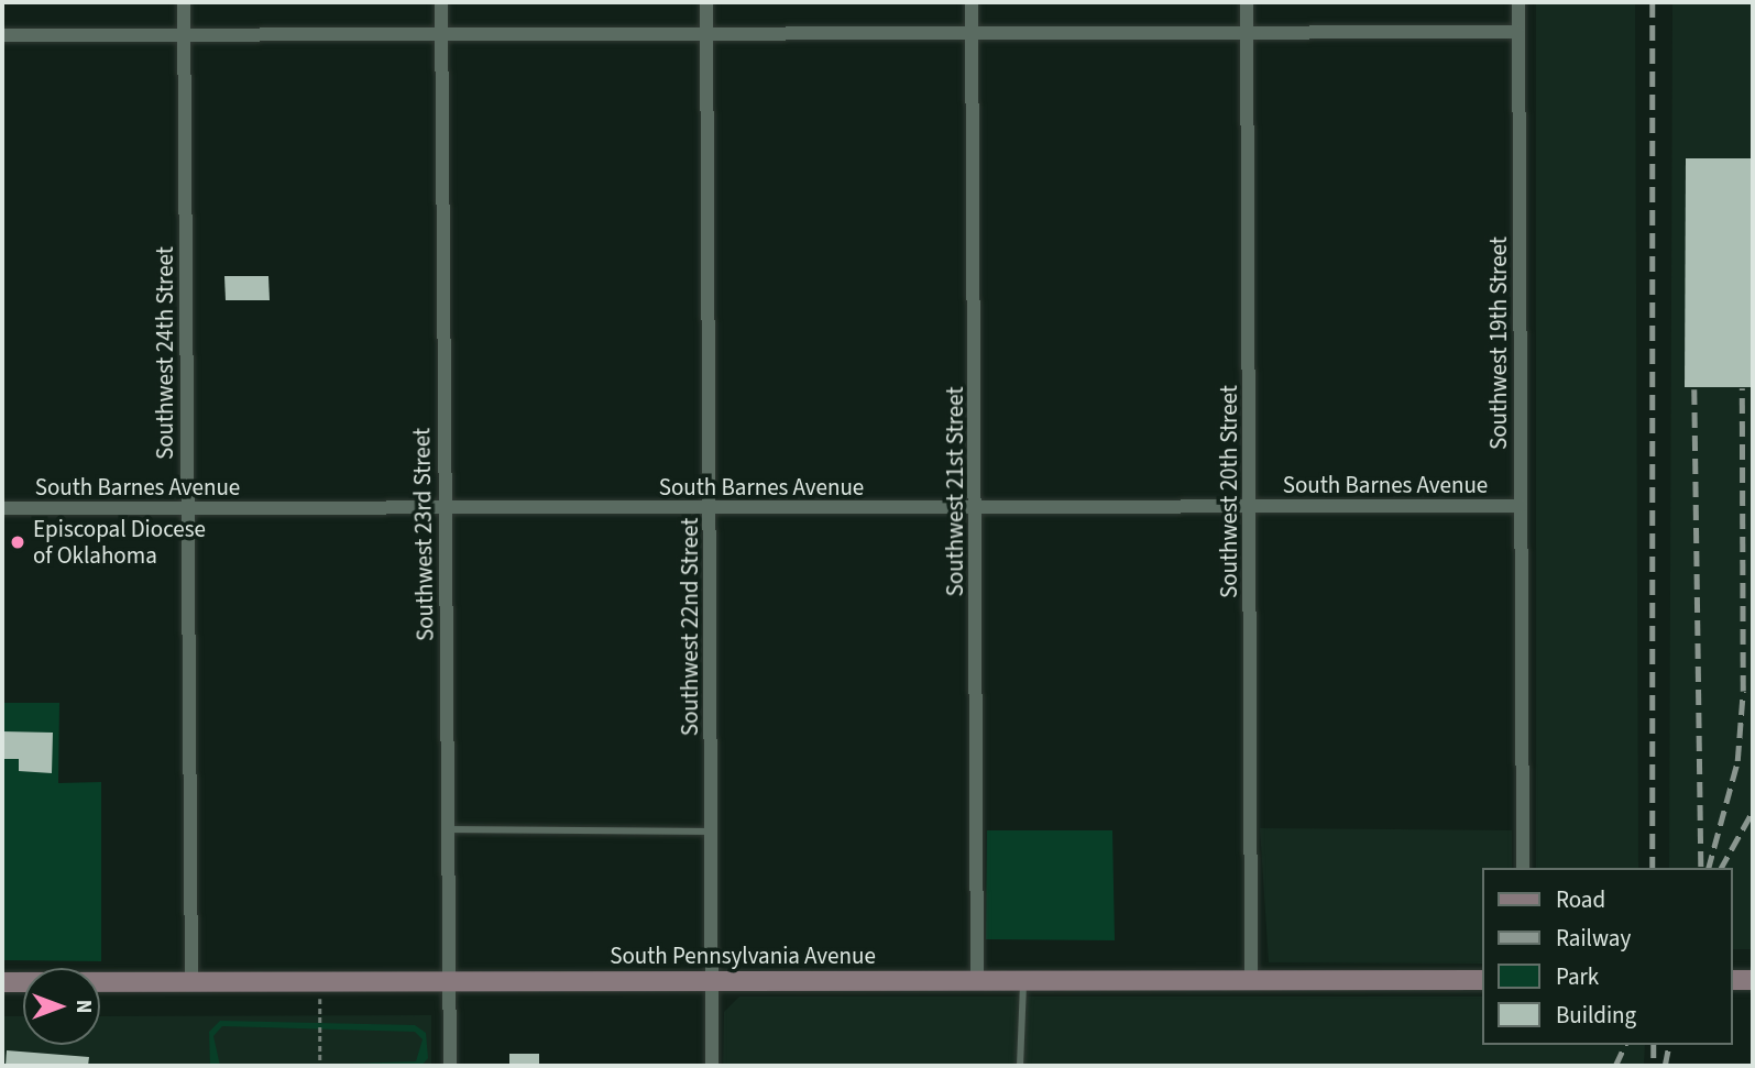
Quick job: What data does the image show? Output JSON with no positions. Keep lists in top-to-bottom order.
{
  "streets": {
    "main road": ["South Pennsylvania Avenue"],
    "street": [
      "Southwest 19th Street",
      "Southwest 24th Street",
      "South Barnes Avenue",
      "Southwest 21st Street",
      "Southwest 20th Street",
      "Southwest 23rd Street",
      "Southwest 22nd Street"
    ]
  },
  "crossings": [
    ["Southwest 19th Street", "South Barnes Avenue"],
    ["Southwest 24th Street", "South Barnes Avenue"],
    ["Southwest 24th Street", "South Pennsylvania Avenue"],
    ["South Barnes Avenue", "Southwest 21st Street"],
    ["South Barnes Avenue", "Southwest 20th Street"],
    ["South Barnes Avenue", "Southwest 23rd Street"],
    ["South Barnes Avenue", "Southwest 22nd Street"],
    ["Southwest 21st Street", "South Pennsylvania Avenue"],
    ["Southwest 20th Street", "South Pennsylvania Avenue"],
    ["Southwest 23rd Street", "South Pennsylvania Avenue"],
    ["Southwest 22nd Street", "South Pennsylvania Avenue"]
  ],
  "places": ["Episcopal Diocese of Oklahoma"],
  "legend": [
    "Road",
    "Railway",
    "Park",
    "Building"
  ],
  "north": "right"
}
